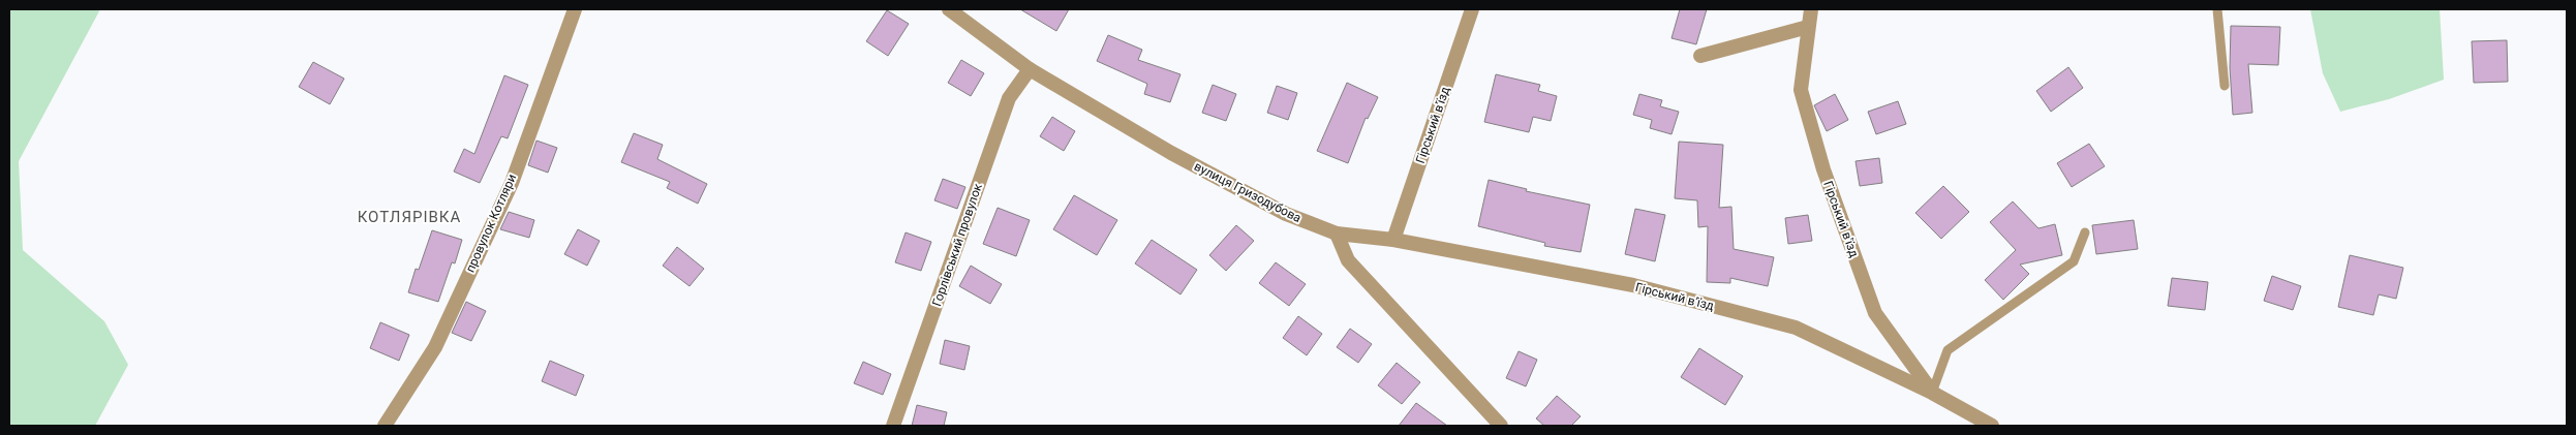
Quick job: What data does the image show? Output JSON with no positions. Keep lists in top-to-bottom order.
{
  "streets": {
    "street": [
      "Гірський в'їзд",
      "вулиця Гризодубова",
      "провулок Котляри",
      "Горлівський провулок",
      "Гірський в’їзд"
    ]
  },
  "crossings": [
    ["Гірський в'їзд", "Гірський в’їзд"],
    ["вулиця Гризодубова", "Горлівський провулок"],
    ["вулиця Гризодубова", "Гірський в’їзд"]
  ],
  "districts": ["КОТЛЯРІВКА"]
}
